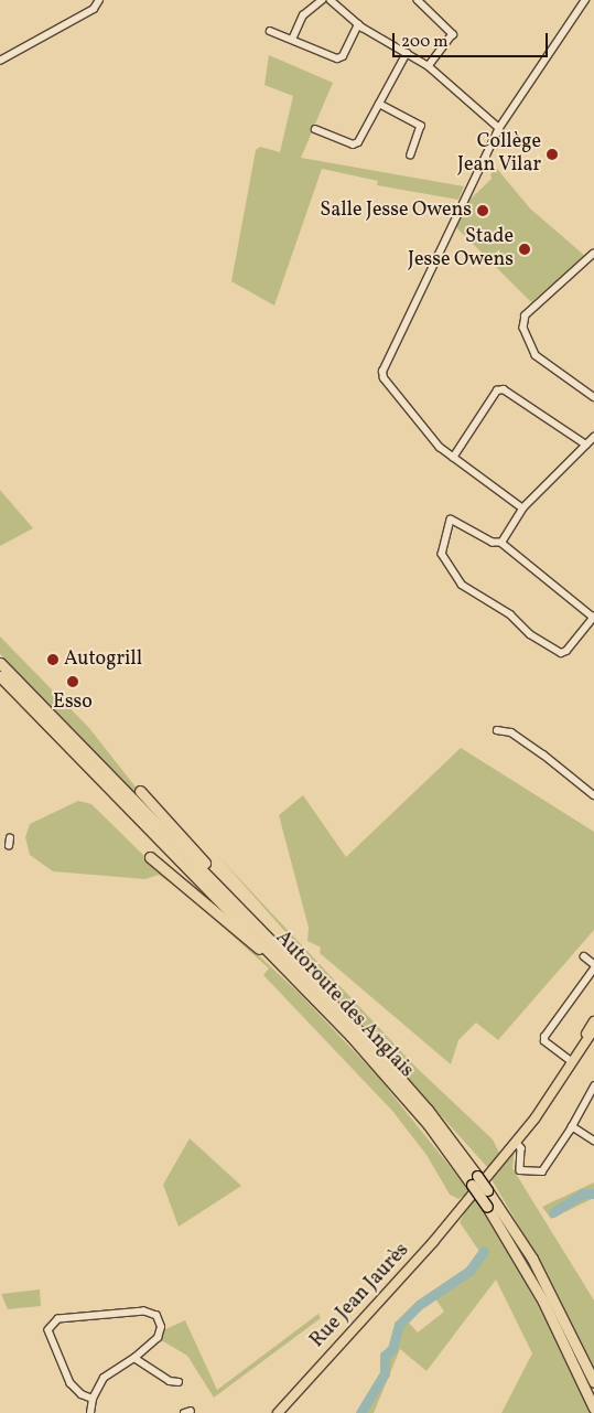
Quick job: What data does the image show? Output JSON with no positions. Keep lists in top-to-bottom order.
{
  "streets": {
    "highway": ["Autoroute des Anglais"],
    "main road": ["Rue Jean Jaurès"]
  },
  "places": [
    "Collège Jean Vilar",
    "Salle Jesse Owens",
    "Stade Jesse Owens",
    "Autogrill",
    "Esso"
  ],
  "scale_bar": "200 m"
}
